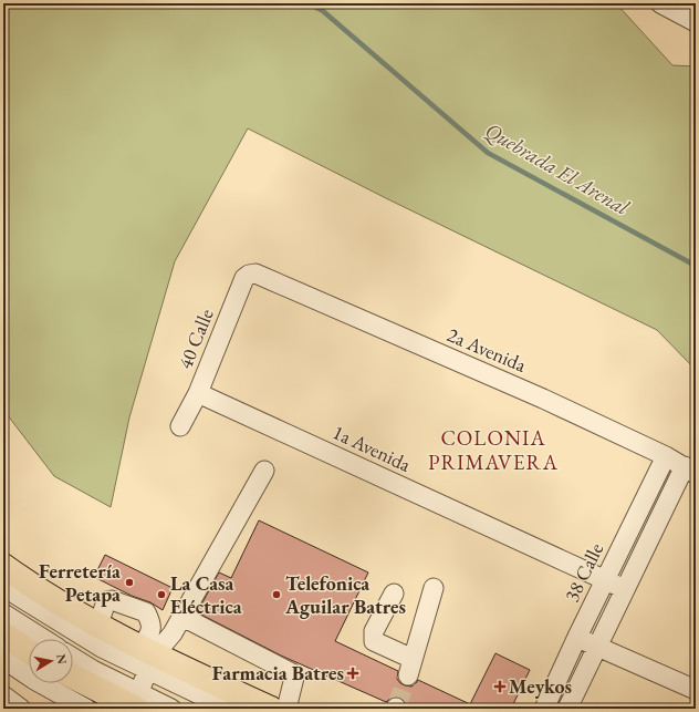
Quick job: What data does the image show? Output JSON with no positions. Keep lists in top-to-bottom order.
{
  "streets": {
    "street": [
      "40 Calle",
      "2a Avenida",
      "1a Avenida",
      "38 Calle"
    ]
  },
  "crossings": [
    ["40 Calle", "2a Avenida"],
    ["40 Calle", "1a Avenida"],
    ["2a Avenida", "38 Calle"],
    ["1a Avenida", "38 Calle"]
  ],
  "districts": ["COLONIA PRIMAVERA"],
  "water": ["Quebrada El Arenal"],
  "places": {
    "other": ["Ferretería Petapa", "La Casa Eléctrica", "Telefonica Aguilar Batres"],
    "health": ["Farmacia Batres", "Meykos"]
  },
  "north": "right"
}
